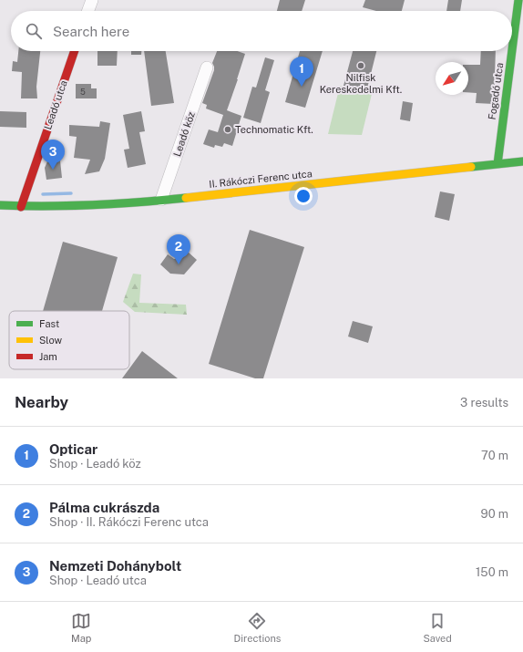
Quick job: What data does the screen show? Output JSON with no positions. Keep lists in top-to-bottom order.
{
  "streets": {
    "main road": ["Fogadó utca", "Leadó utca", "II. Rákóczi Ferenc utca"],
    "street": ["Leadó köz"]
  },
  "crossings": [
    ["Fogadó utca", "II. Rákóczi Ferenc utca"],
    ["Leadó utca", "II. Rákóczi Ferenc utca"],
    ["Leadó köz", "II. Rákóczi Ferenc utca"]
  ],
  "places": ["Nilfisk Kereskedelmi Kft.", "Technomatic Kft."],
  "house_numbers": ["5"],
  "legend": ["Fast", "Slow", "Jam"],
  "north": "bottom left",
  "page": {
    "search": "Search here",
    "pins": ["1", "3", "2"],
    "heading": ["Nearby", "3 results"],
    "list": [
      {
        "mark": "1",
        "name": "Opticar",
        "note": "Shop · Leadó köz",
        "value": "70 m"
      },
      {
        "mark": "2",
        "name": "Pálma cukrászda",
        "note": "Shop · II. Rákóczi Ferenc utca",
        "value": "90 m"
      },
      {
        "mark": "3",
        "name": "Nemzeti Dohánybolt",
        "note": "Shop · Leadó utca",
        "value": "150 m"
      }
    ],
    "nav": ["Map", "Directions", "Saved"]
  }
}
